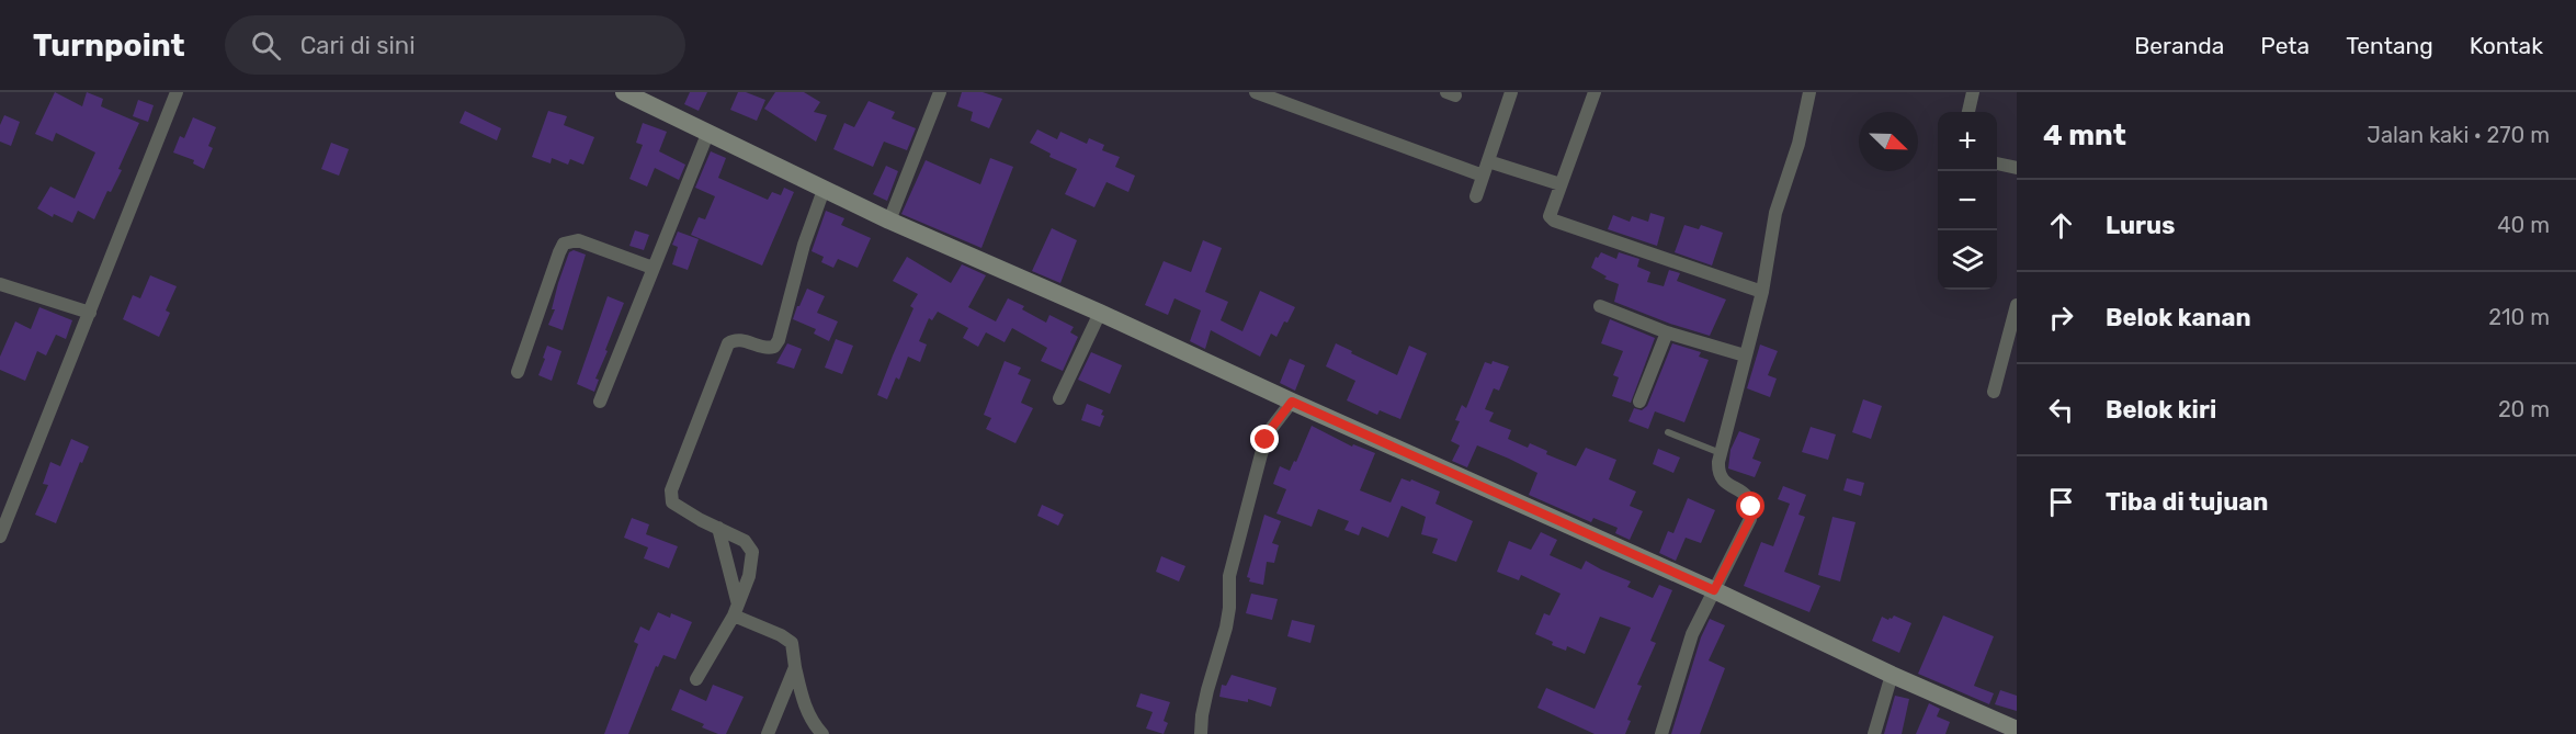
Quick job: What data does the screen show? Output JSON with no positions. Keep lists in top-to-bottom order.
{
  "north": "bottom right",
  "page": {
    "header": "Turnpoint",
    "search": "Cari di sini",
    "nav": [
      "Beranda",
      "Peta",
      "Tentang",
      "Kontak"
    ],
    "heading": ["4 mnt", "Jalan kaki · 270 m"],
    "map_buttons": ["+", "−"],
    "list": [
      ["Lurus", "40 m"],
      ["Belok kanan", "210 m"],
      ["Belok kiri", "20 m"],
      "Tiba di tujuan"
    ]
  }
}
